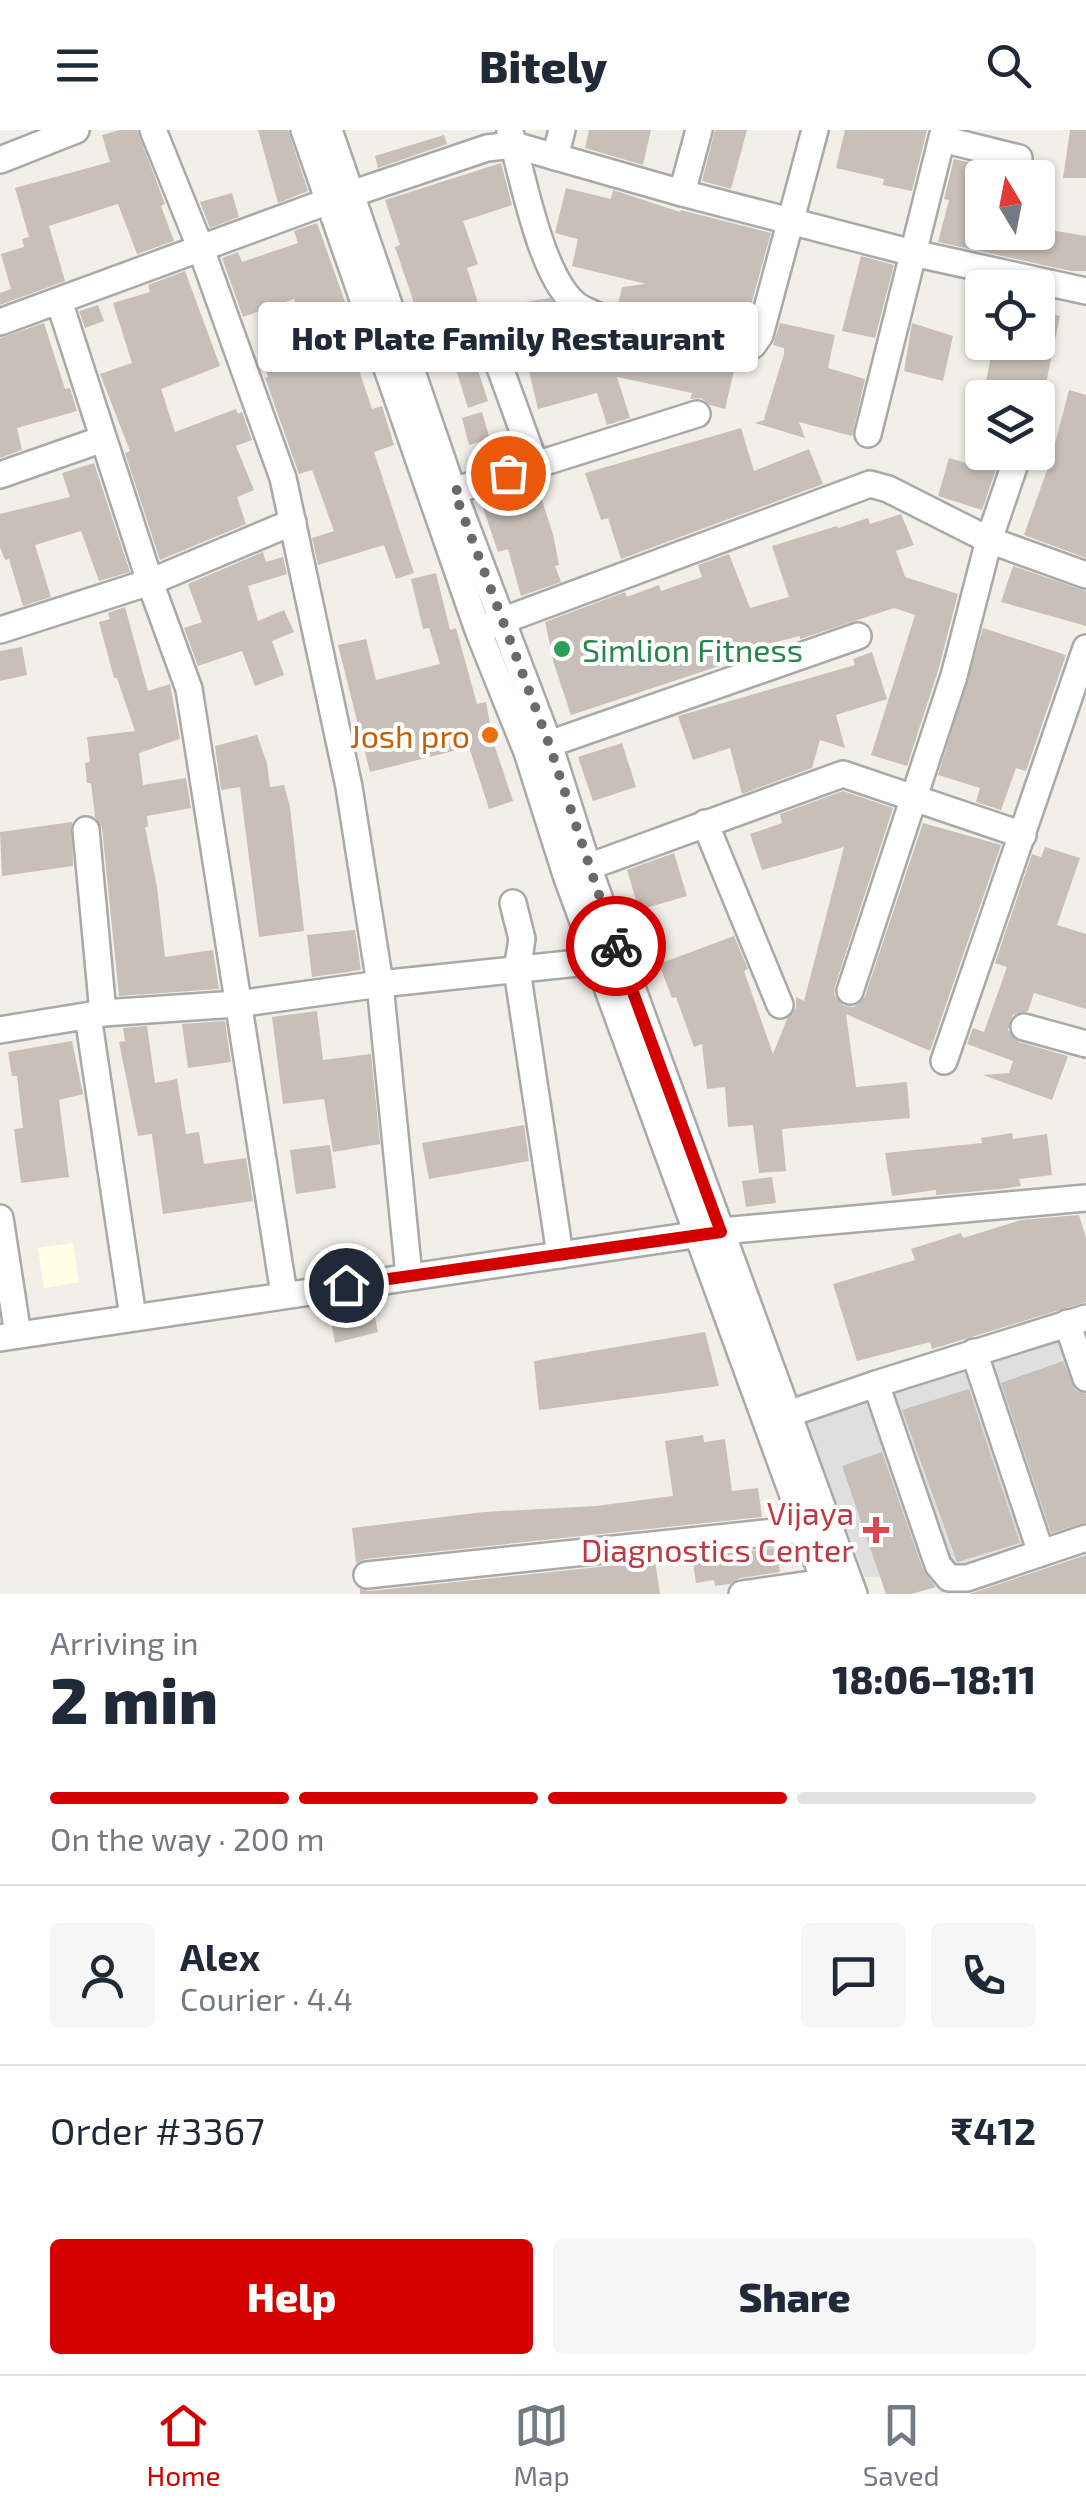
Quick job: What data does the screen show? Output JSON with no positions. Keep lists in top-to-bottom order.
{
  "places": {
    "other": ["Hot Plate Family Restaurant", "Simlion Fitness", "Josh pro"],
    "health": ["Vijaya Diagnostics Center"]
  },
  "north": "top",
  "page": {
    "header": "Bitely",
    "bubble": "Hot Plate Family Restaurant",
    "heading": ["2 min", "Arriving in", "18:06–18:11"],
    "panel": [
      "Alex",
      "Courier · 4.4",
      "Order #3367",
      "₹412"
    ],
    "bar": "On the way · 200 m",
    "buttons": ["Help", "Share"],
    "tabs": ["Home", "Map", "Saved"]
  }
}
